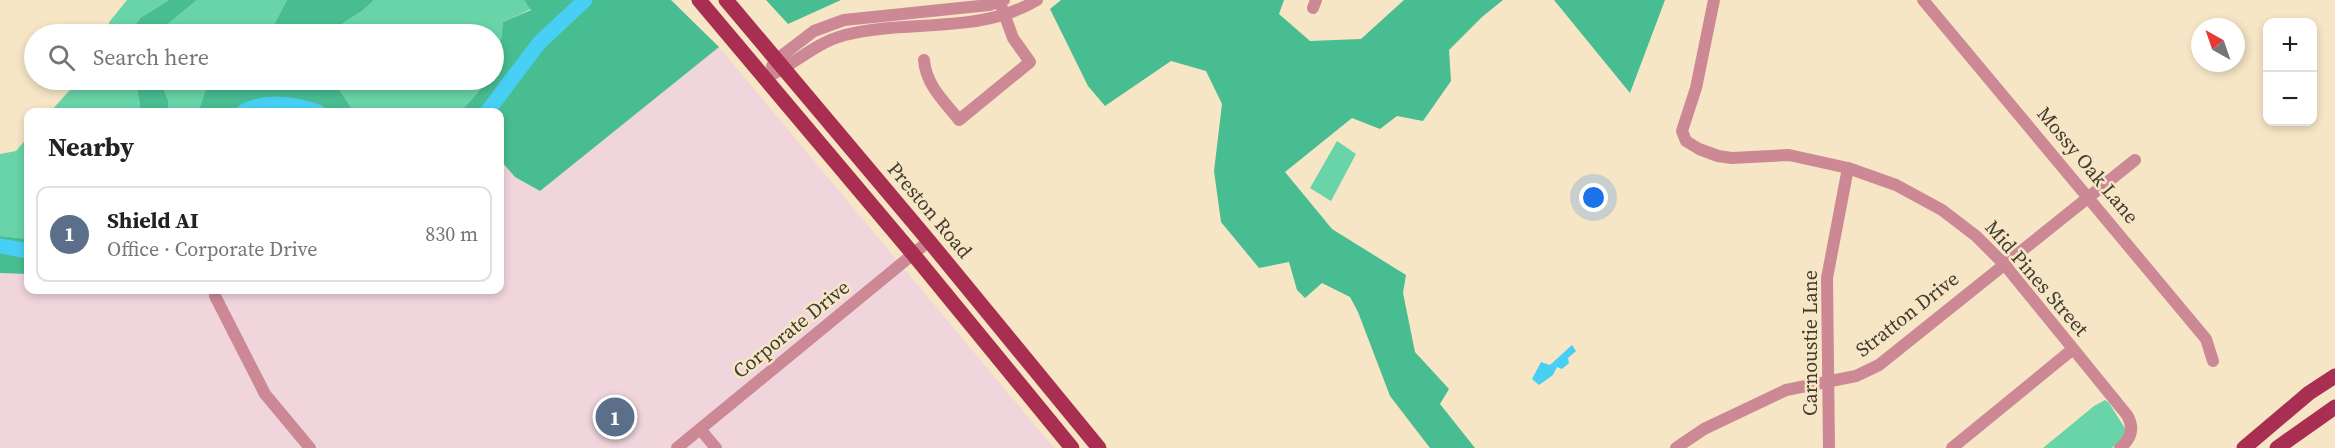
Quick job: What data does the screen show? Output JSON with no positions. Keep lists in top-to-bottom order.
{
  "streets": {
    "main road": ["Preston Road"],
    "street": [
      "Mossy Oak Lane",
      "Mid Pines Street",
      "Stratton Drive",
      "Corporate Drive",
      "Carnoustie Lane"
    ]
  },
  "crossings": [
    ["Mossy Oak Lane", "Stratton Drive"],
    ["Preston Road", "Corporate Drive"],
    ["Mid Pines Street", "Stratton Drive"],
    ["Mid Pines Street", "Carnoustie Lane"],
    ["Stratton Drive", "Carnoustie Lane"]
  ],
  "north": "top left",
  "page": {
    "map_buttons": ["+", "−"],
    "search": "Search here",
    "heading": "Nearby",
    "list": [
      {
        "mark": "1",
        "name": "Shield AI",
        "note": "Office · Corporate Drive",
        "value": "830 m"
      }
    ],
    "pins": "1"
  }
}
